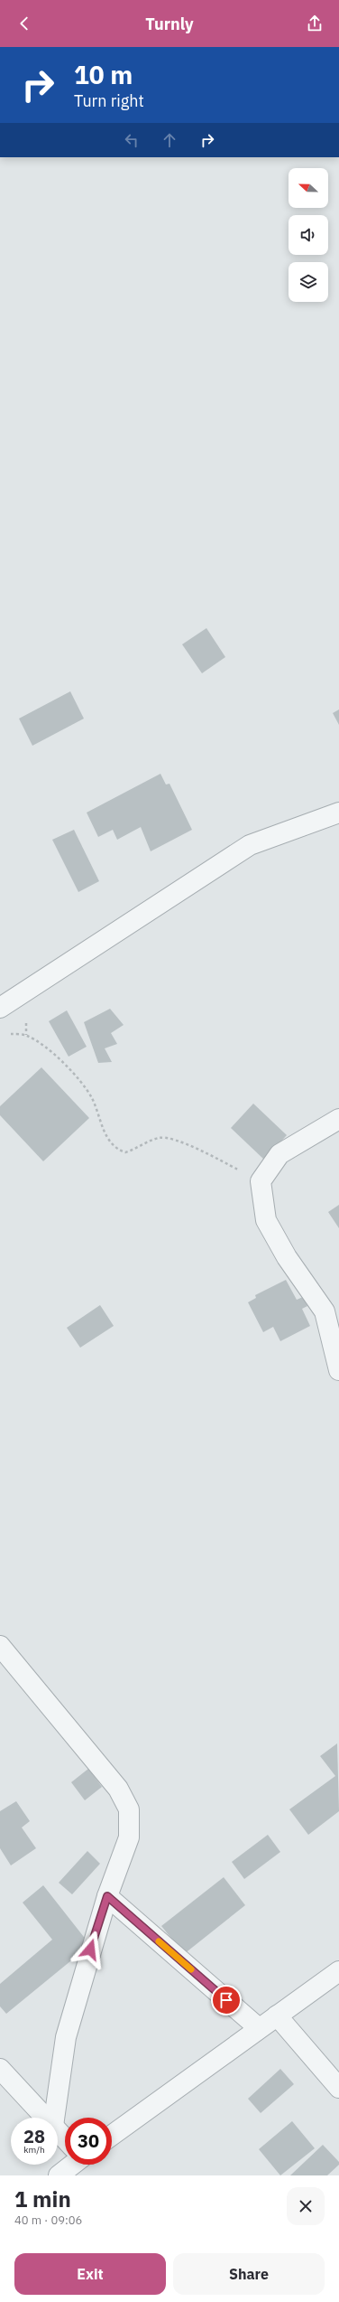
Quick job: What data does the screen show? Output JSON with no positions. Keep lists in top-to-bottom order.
{
  "north": "left",
  "page": {
    "header": "Turnly",
    "turn": ["10 m", "Turn right"],
    "speed": "28 km/h",
    "limit": "30",
    "heading": ["1 min", "40 m · 09:06"],
    "buttons": ["Exit", "Share"]
  }
}
